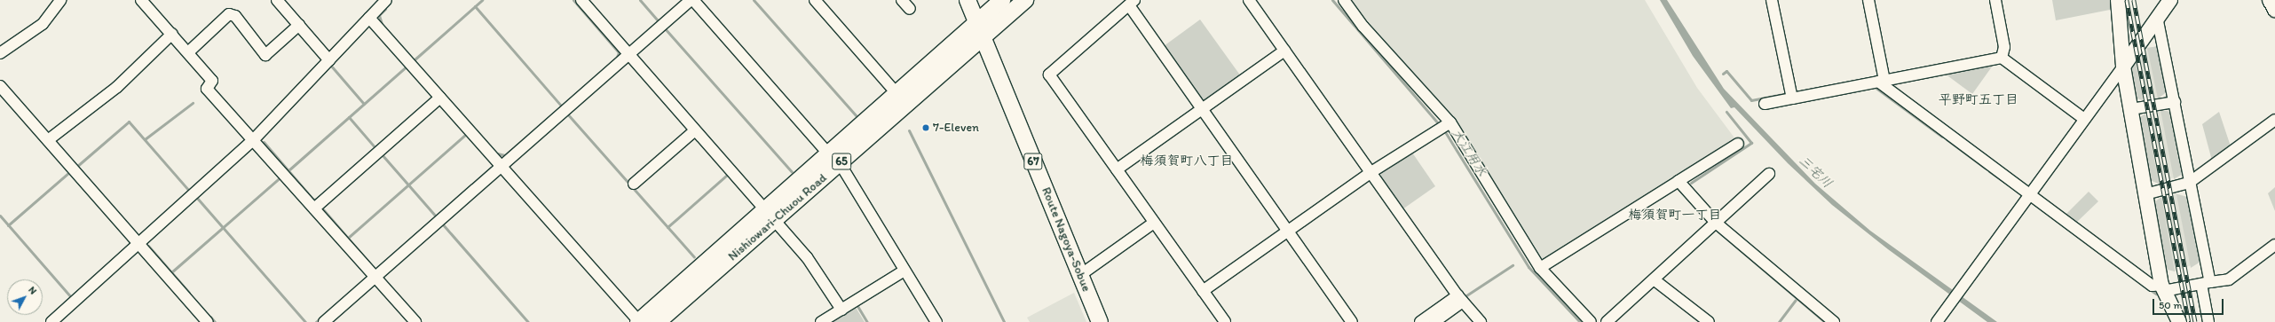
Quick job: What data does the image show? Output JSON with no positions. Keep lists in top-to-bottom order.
{
  "streets": {
    "main road": [
      "65",
      "67",
      "Nishiowari-Chuou Road",
      "Route Nagoya-Sobue"
    ]
  },
  "crossings": [
    ["Nishiowari-Chuou Road", "Route Nagoya-Sobue"]
  ],
  "districts": ["平野町五丁目", "梅須賀町八丁目", "梅須賀町一丁目"],
  "water": ["大江用水", "三宅川"],
  "places": ["7-Eleven"],
  "scale_bar": "50 m",
  "north": "top right"
}
